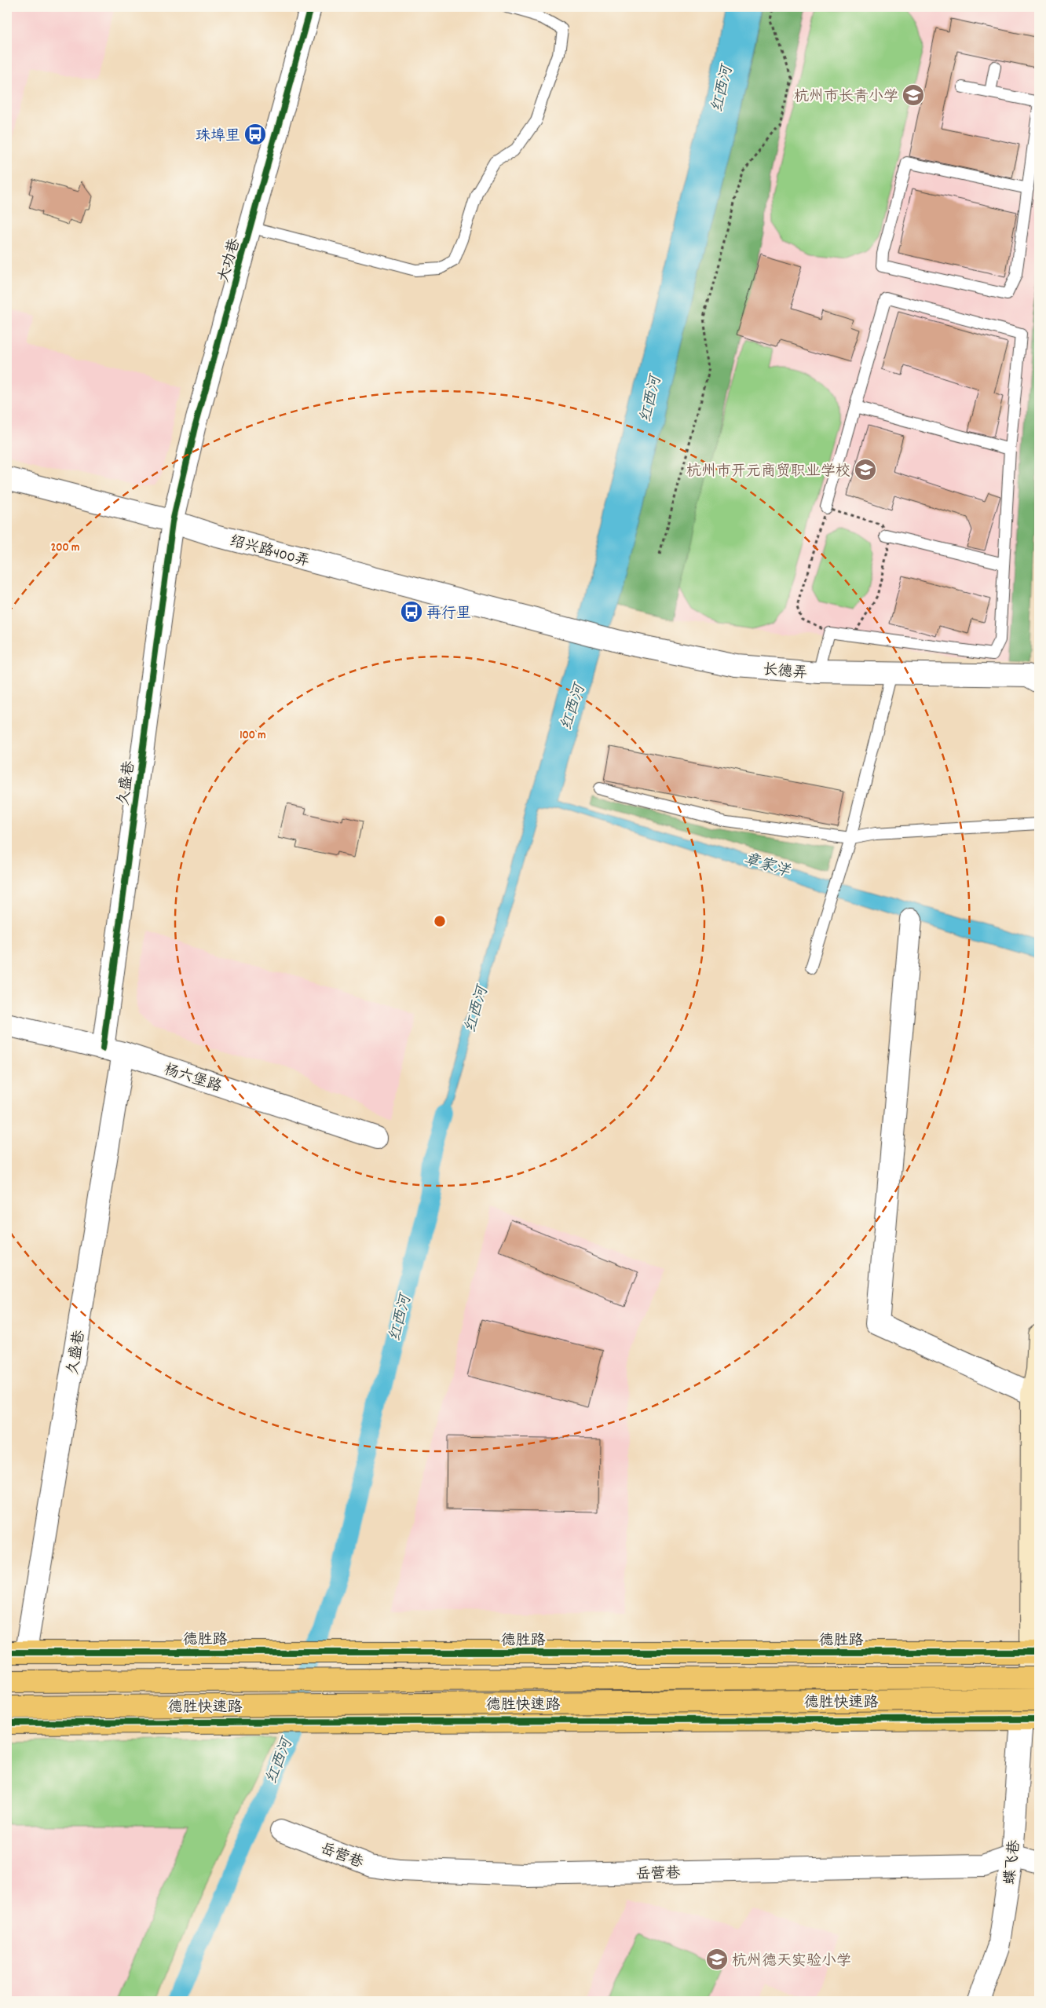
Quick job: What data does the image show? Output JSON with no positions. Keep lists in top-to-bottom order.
{
  "streets": {
    "main road": ["德胜路", "德胜快速路"],
    "street": [
      "大功巷",
      "绍兴路400弄",
      "长德弄",
      "久盛巷",
      "杨六堡路",
      "岳营巷",
      "蝶飞巷"
    ]
  },
  "crossings": [
    ["大功巷", "绍兴路400弄"],
    ["大功巷", "久盛巷"],
    ["绍兴路400弄", "长德弄"],
    ["绍兴路400弄", "久盛巷"],
    ["久盛巷", "杨六堡路"],
    ["久盛巷", "德胜路"],
    ["岳营巷", "蝶飞巷"]
  ],
  "water": ["红西河", "章家洋"],
  "places": {
    "school or university": ["杭州市长青小学", "杭州市开元商贸职业学校", "杭州德天实验小学"],
    "bus stop": ["珠埠里", "再行里"]
  },
  "rings": ["200 m", "100 m"]
}
